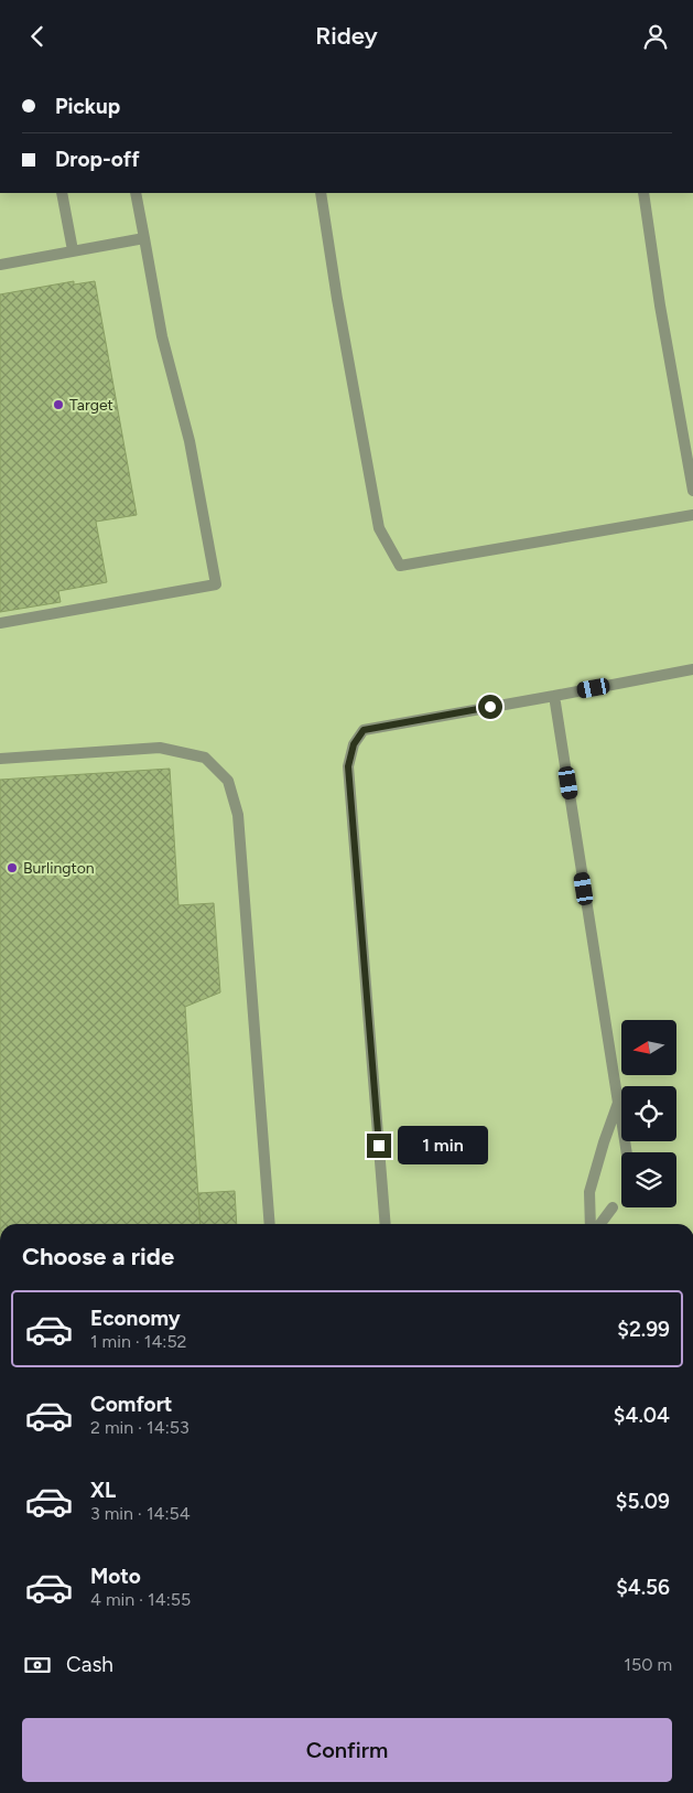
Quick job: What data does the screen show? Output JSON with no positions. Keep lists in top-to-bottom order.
{
  "places": ["Target", "Burlington"],
  "north": "left",
  "page": {
    "header": "Ridey",
    "banner": ["Pickup", "Drop-off"],
    "bubble": "1 min",
    "heading": "Choose a ride",
    "list": [
      {
        "name": "Economy",
        "note": "1 min · 14:52",
        "value": "$2.99"
      },
      {
        "name": "Comfort",
        "note": "2 min · 14:53",
        "value": "$4.04"
      },
      {
        "name": "XL",
        "note": "3 min · 14:54",
        "value": "$5.09"
      },
      {
        "name": "Moto",
        "note": "4 min · 14:55",
        "value": "$4.56"
      }
    ],
    "pay": ["Cash", "150 m"],
    "buttons": "Confirm"
  }
}
